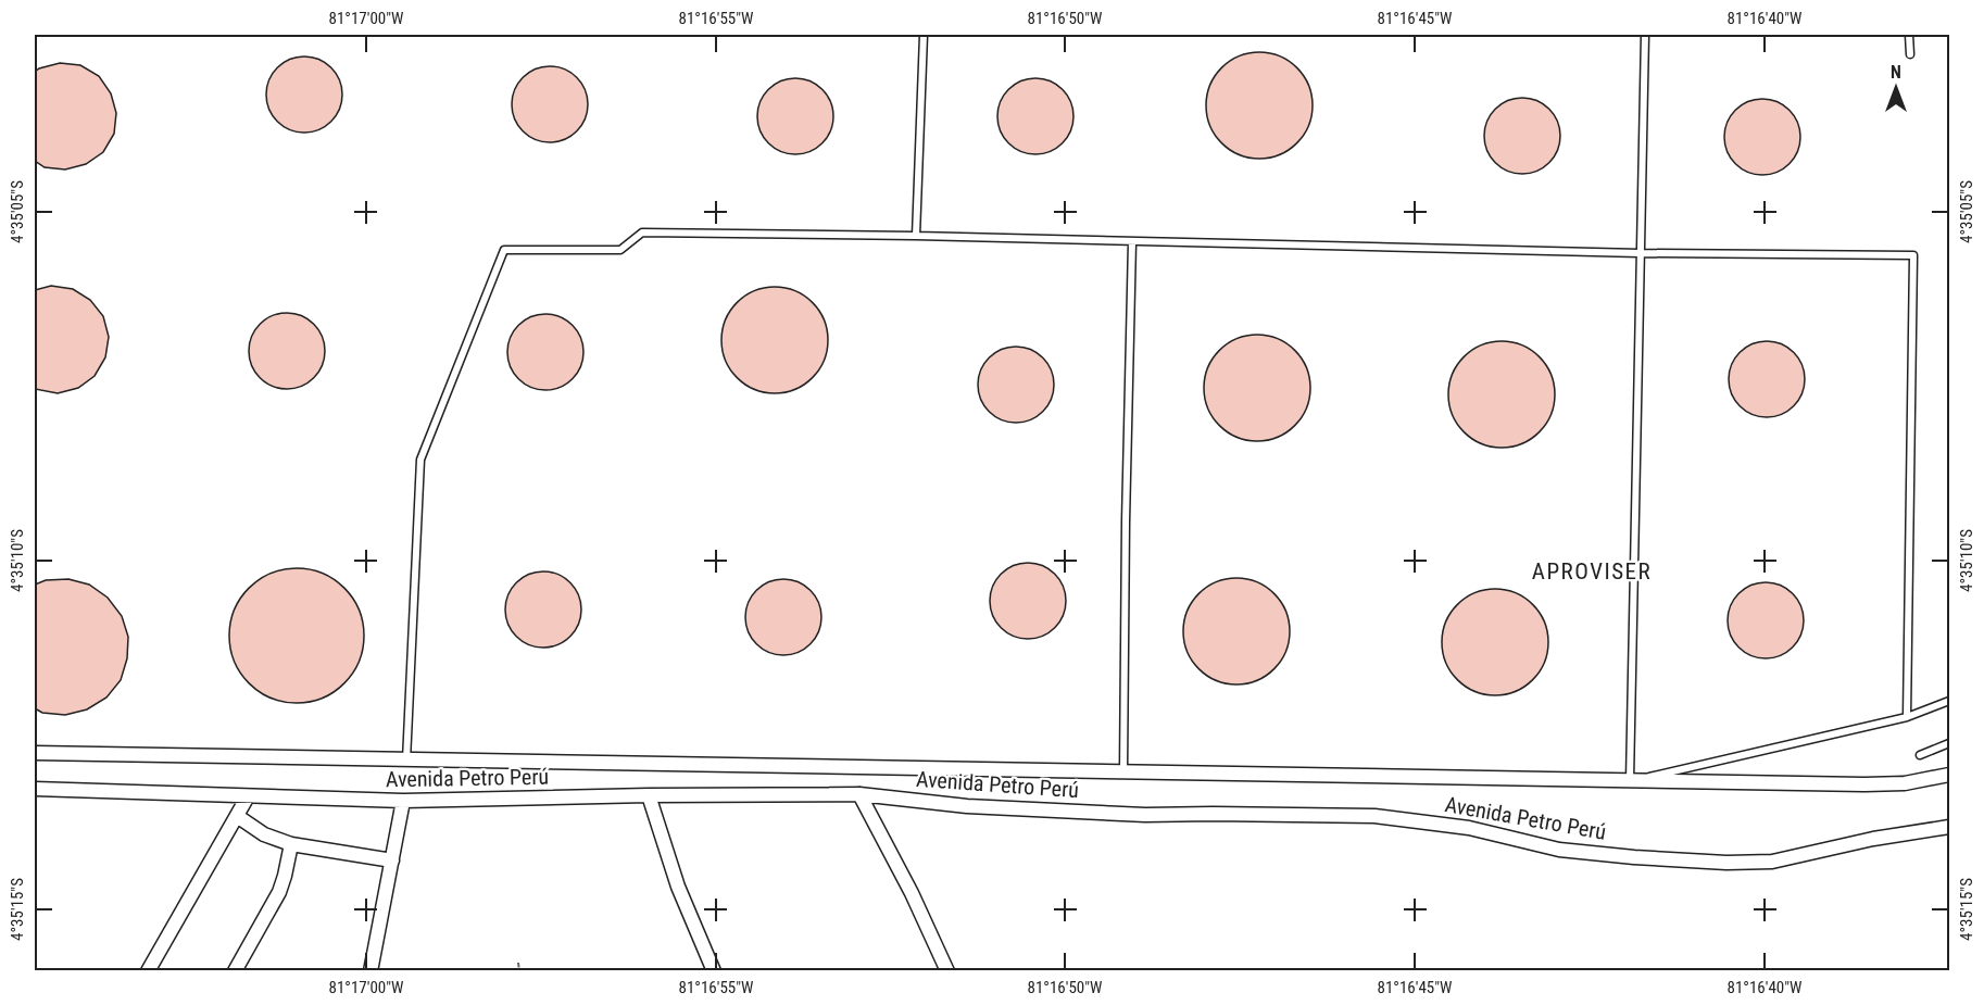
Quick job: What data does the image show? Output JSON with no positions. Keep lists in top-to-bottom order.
{
  "streets": {
    "street": ["Avenida Petro Perú"]
  },
  "districts": ["APROVISER"],
  "north": "top",
  "coordinates": [
    "81°17'00\"W",
    "81°16'55\"W",
    "81°16'50\"W",
    "81°16'45\"W",
    "81°16'40\"W",
    "4°35'05\"S",
    "4°35'10\"S",
    "4°35'15\"S"
  ]
}
